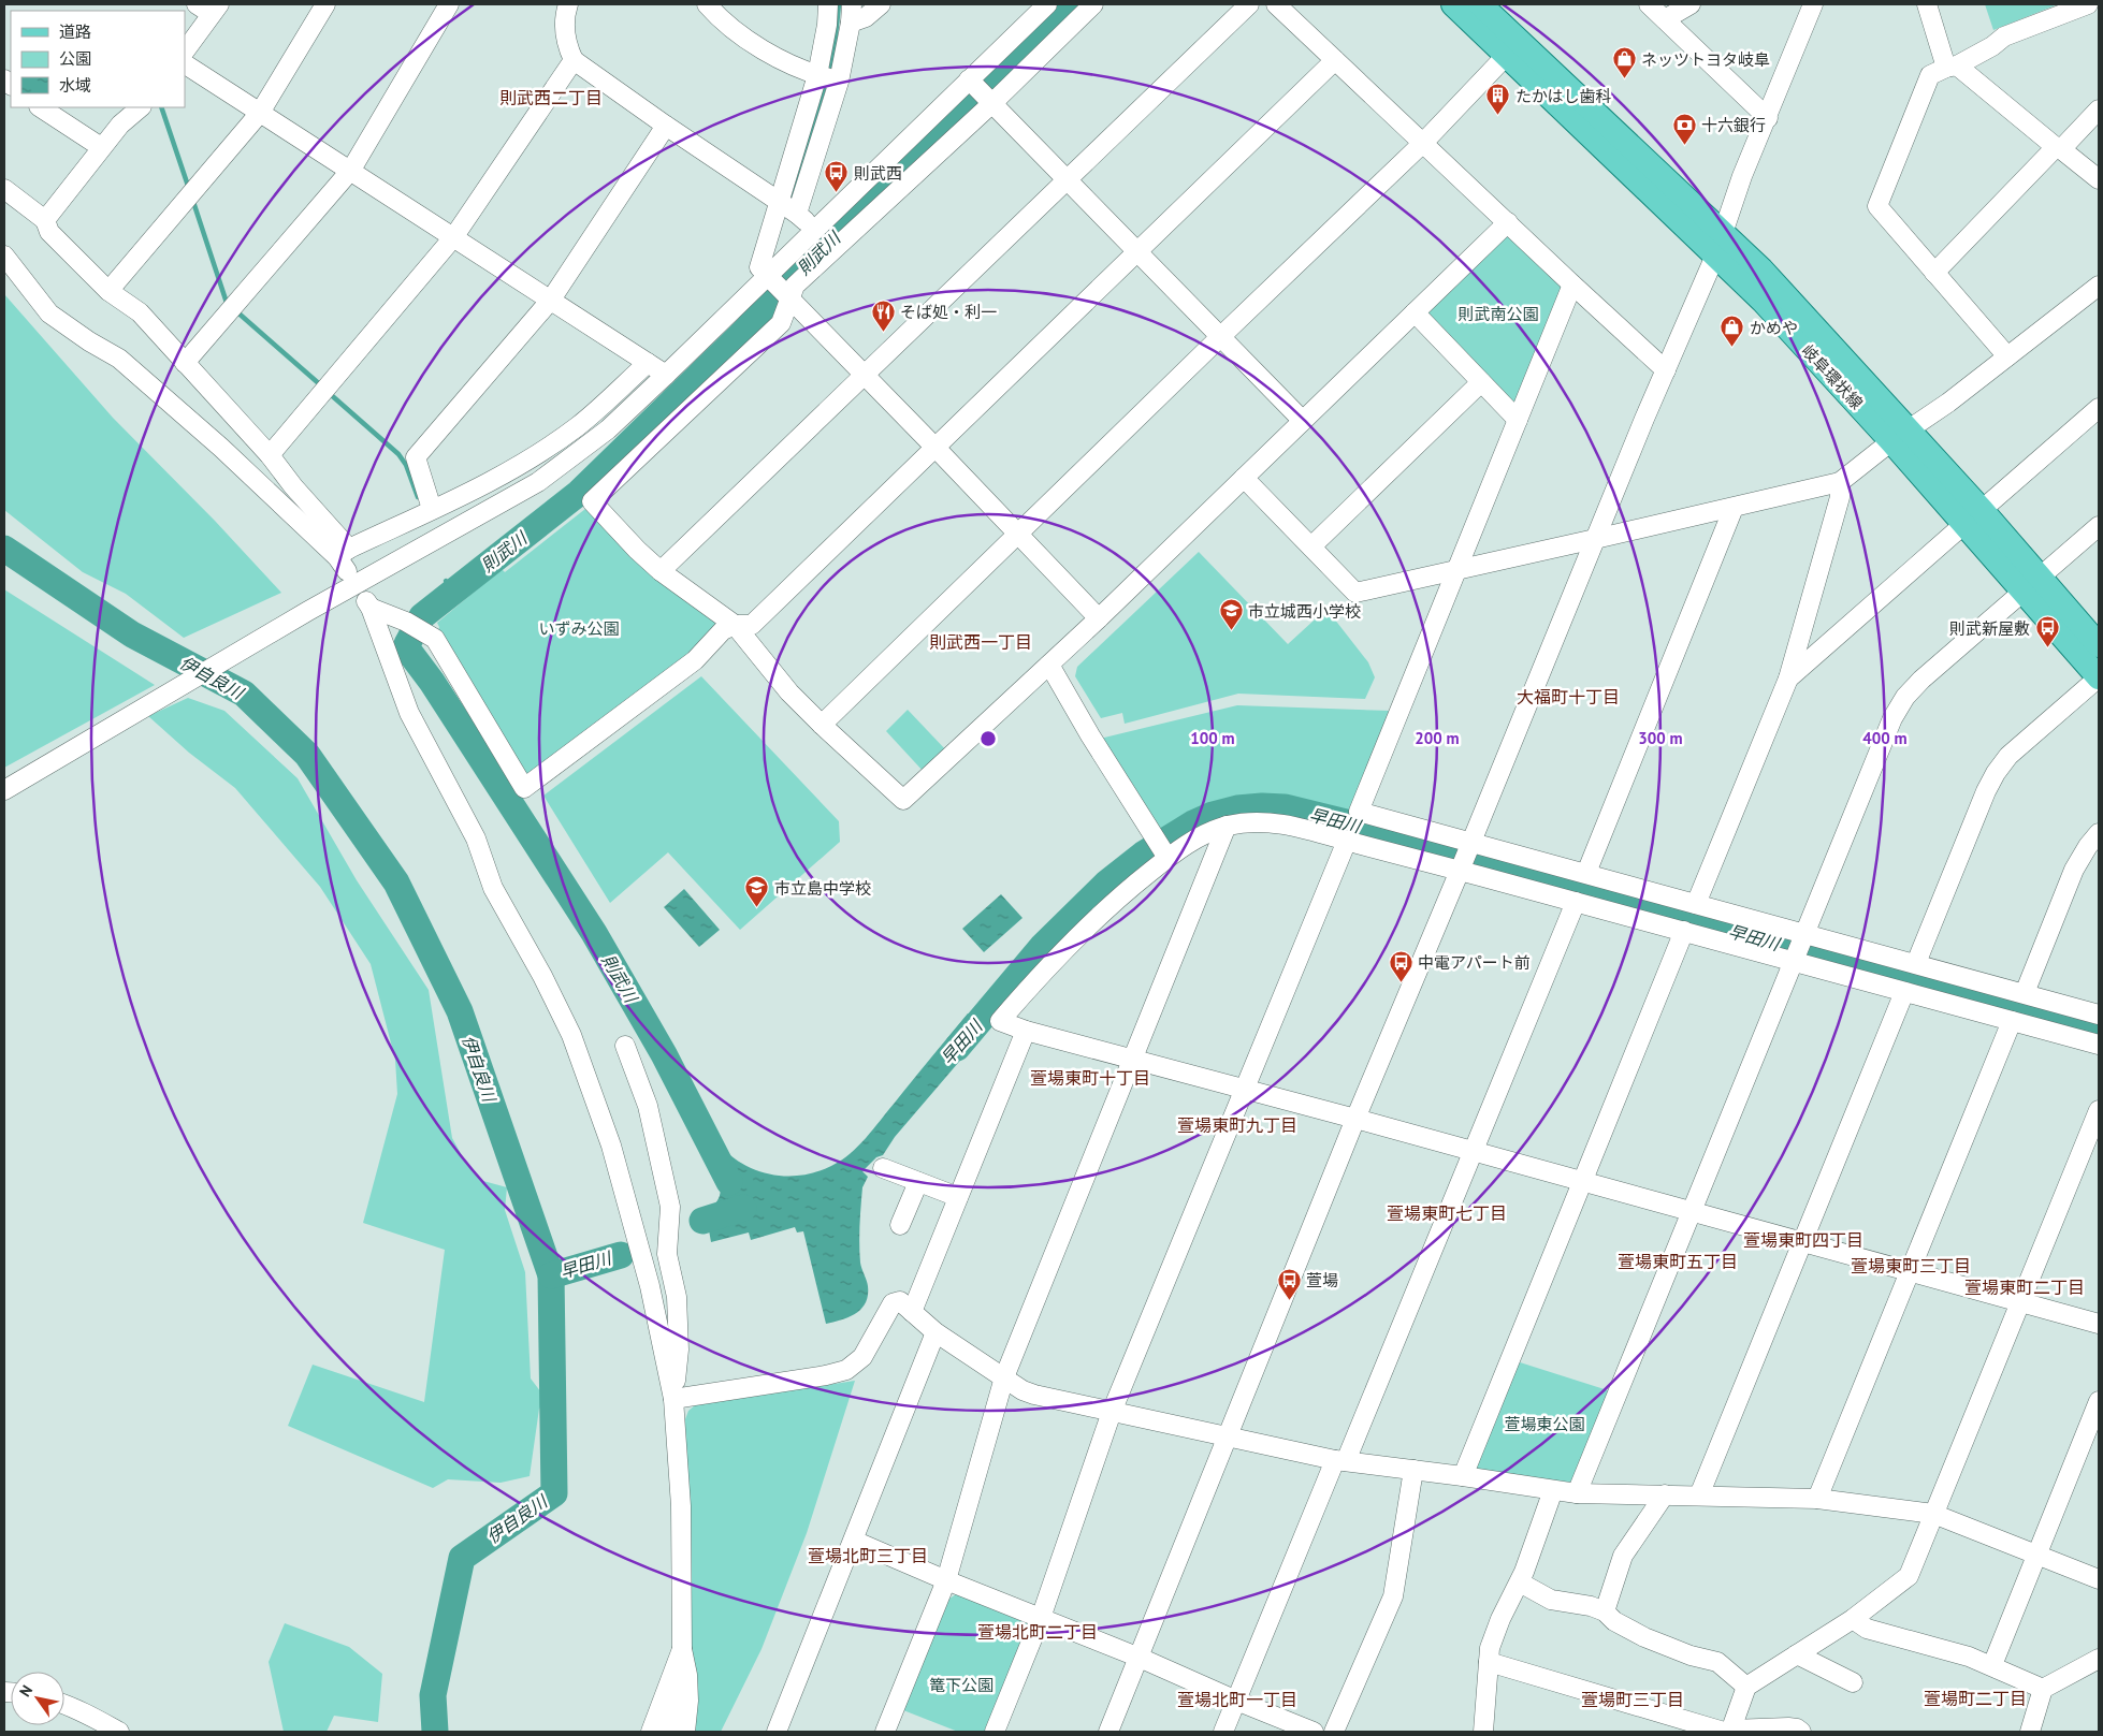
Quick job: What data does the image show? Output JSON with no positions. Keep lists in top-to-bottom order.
{
  "streets": {
    "main road": ["岐阜環状線"]
  },
  "districts": [
    "則武西二丁目",
    "則武西一丁目",
    "大福町十丁目",
    "萱場東町十丁目",
    "萱場東町九丁目",
    "萱場東町七丁目",
    "萱場東町四丁目",
    "萱場東町五丁目",
    "萱場東町三丁目",
    "萱場東町二丁目",
    "萱場北町三丁目",
    "萱場北町二丁目",
    "萱場町二丁目",
    "萱場北町一丁目",
    "萱場町三丁目"
  ],
  "water": ["則武川", "伊自良川", "早田川"],
  "parks": [
    "則武南公園",
    "いずみ公園",
    "萱場東公園",
    "篭下公園"
  ],
  "places": {
    "shop": ["ネッツトヨタ岐阜", "かめや"],
    "building": ["たかはし歯科"],
    "bank": ["十六銀行"],
    "bus stop": [
      "則武西",
      "則武新屋敷",
      "中電アパート前",
      "萱場"
    ],
    "restaurant": ["そば処・利一"],
    "school or university": ["市立城西小学校", "市立島中学校"]
  },
  "legend": ["道路", "公園", "水域"],
  "north": "top left",
  "rings": [
    "100 m",
    "200 m",
    "300 m",
    "400 m"
  ]
}
